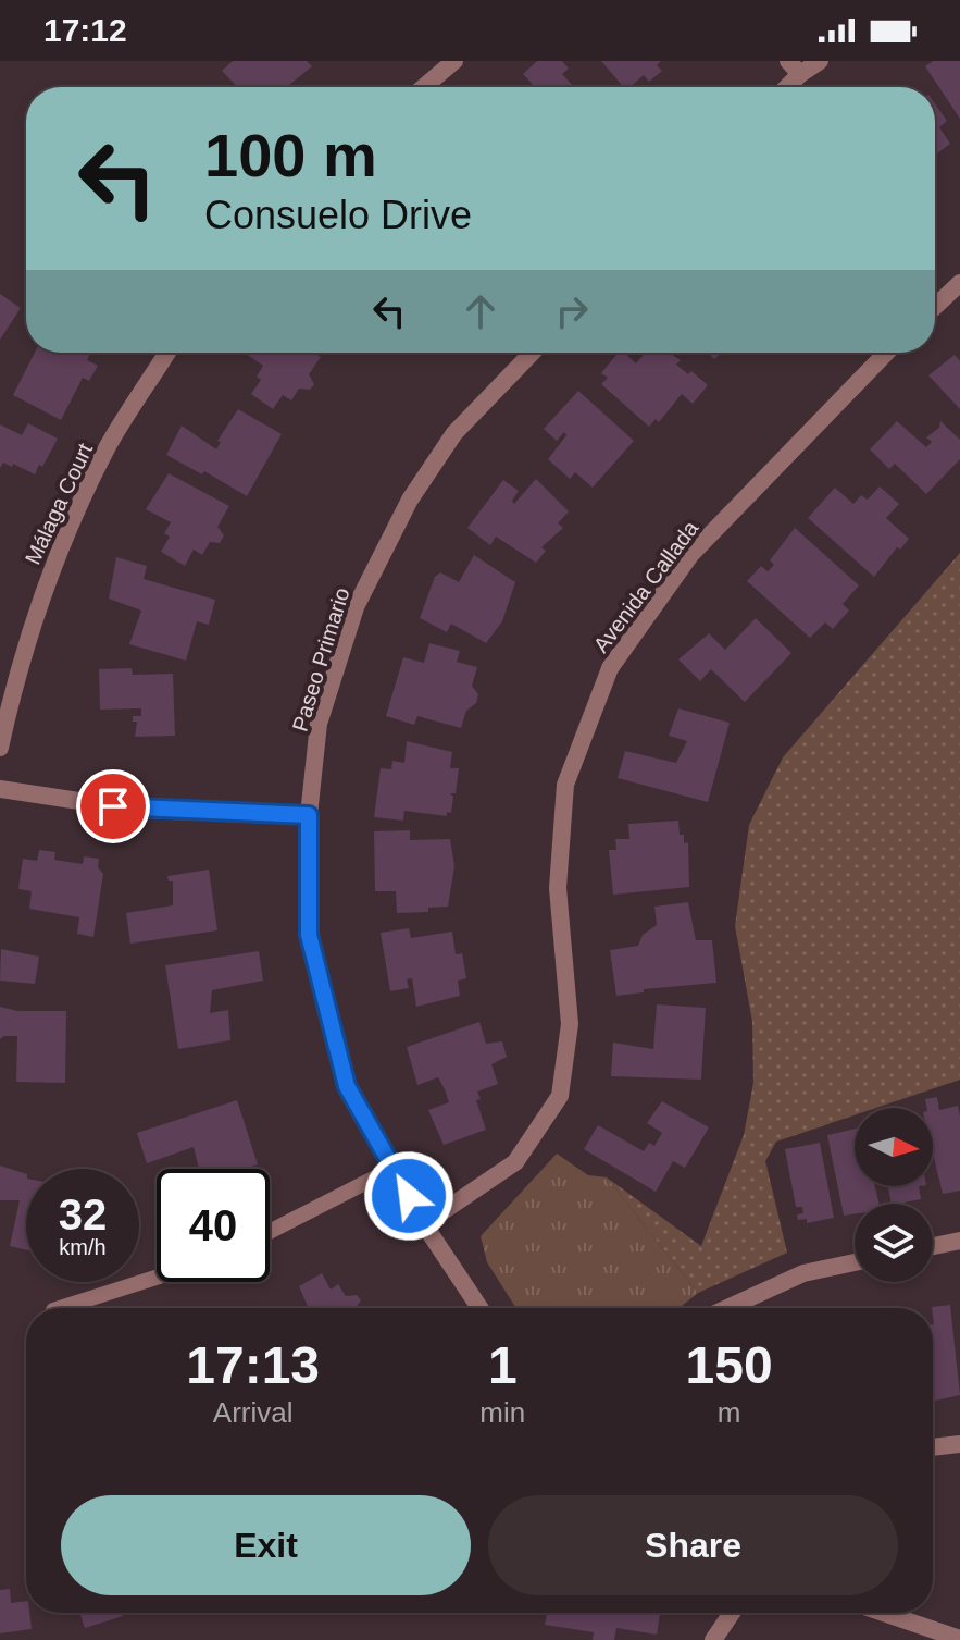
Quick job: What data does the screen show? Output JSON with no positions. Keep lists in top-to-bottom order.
{
  "streets": {
    "street": ["Málaga Court", "Avenida Callada", "Paseo Primario"]
  },
  "crossings": [
    ["Avenida Callada", "Paseo Primario"]
  ],
  "north": "right",
  "page": {
    "status": "17:12",
    "turn": ["100 m", "Consuelo Drive"],
    "speed": "32 km/h",
    "limit": "40",
    "eta": [
      "17:13",
      "Arrival",
      "1",
      "min",
      "150",
      "m"
    ],
    "buttons": ["Exit", "Share"]
  }
}
